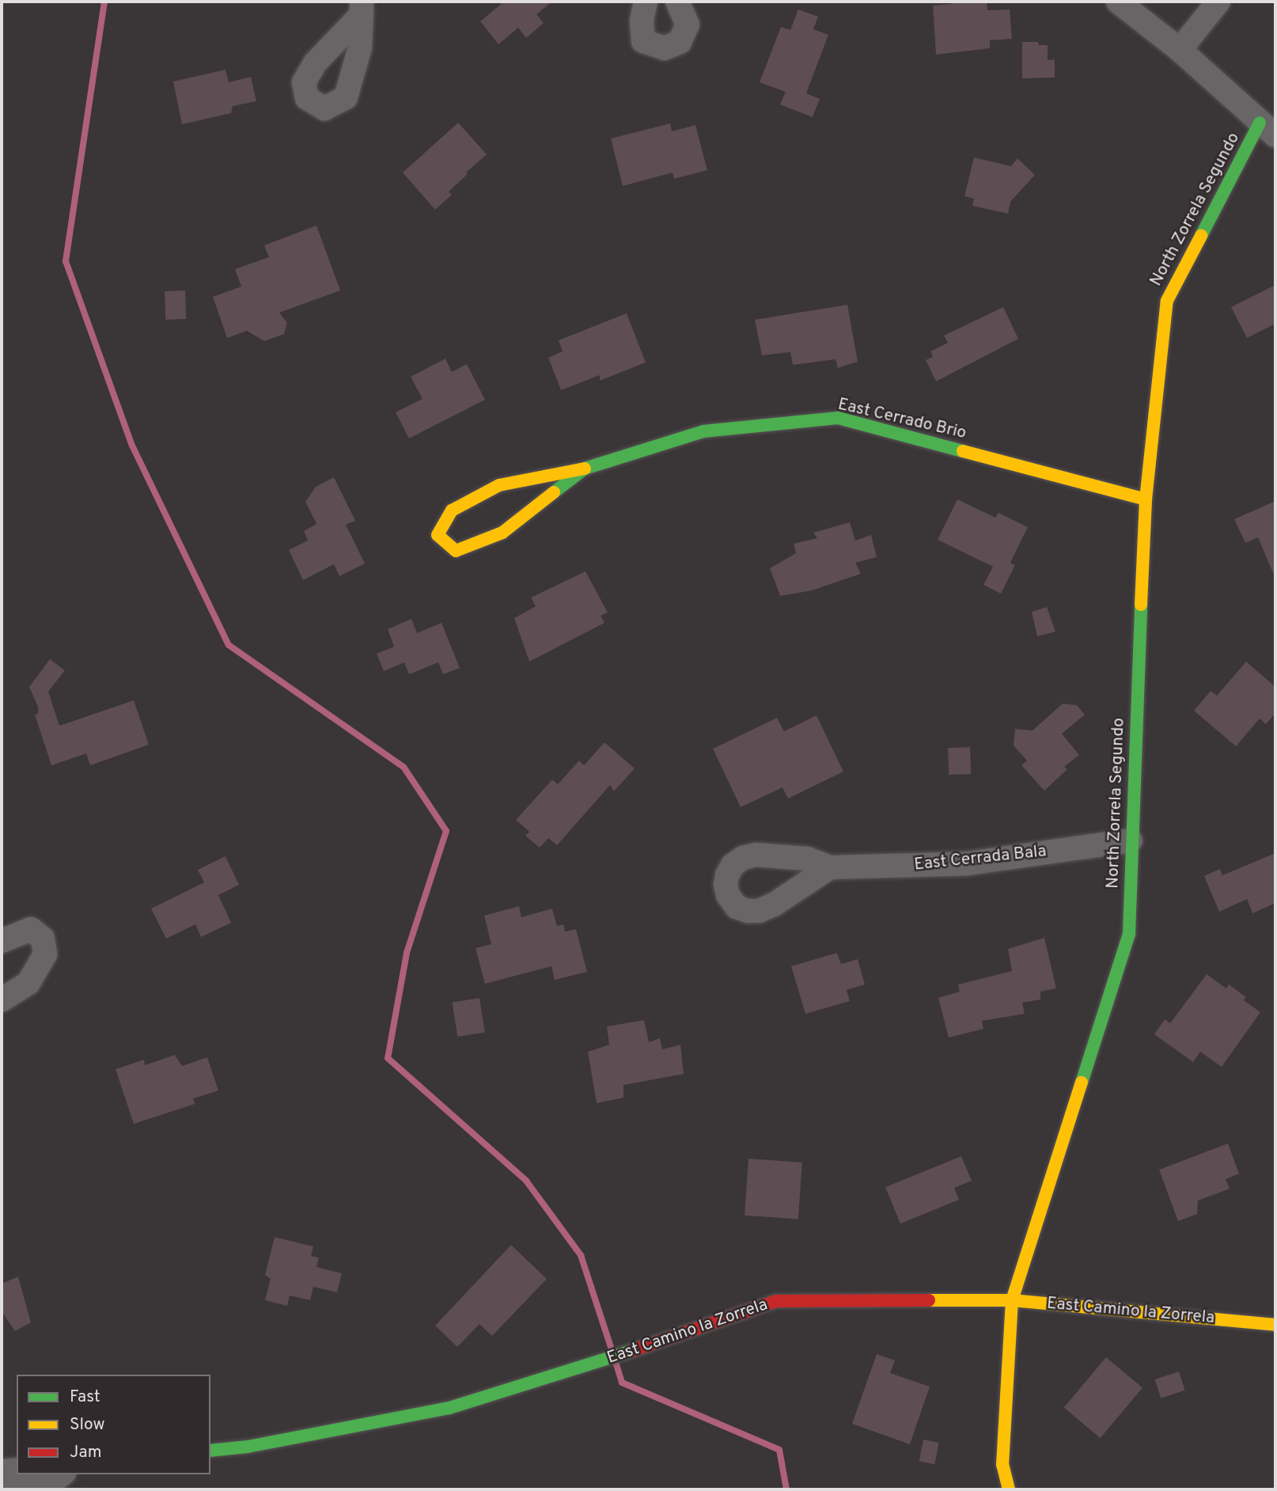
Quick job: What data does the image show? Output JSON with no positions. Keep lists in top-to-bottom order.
{
  "streets": {
    "street": [
      "North Zorrela Segundo",
      "East Cerrado Brio",
      "East Cerrada Bala",
      "East Camino la Zorrela"
    ]
  },
  "crossings": [
    ["North Zorrela Segundo", "East Cerrado Brio"],
    ["North Zorrela Segundo", "East Cerrada Bala"],
    ["North Zorrela Segundo", "East Camino la Zorrela"]
  ],
  "legend": ["Fast", "Slow", "Jam"]
}
